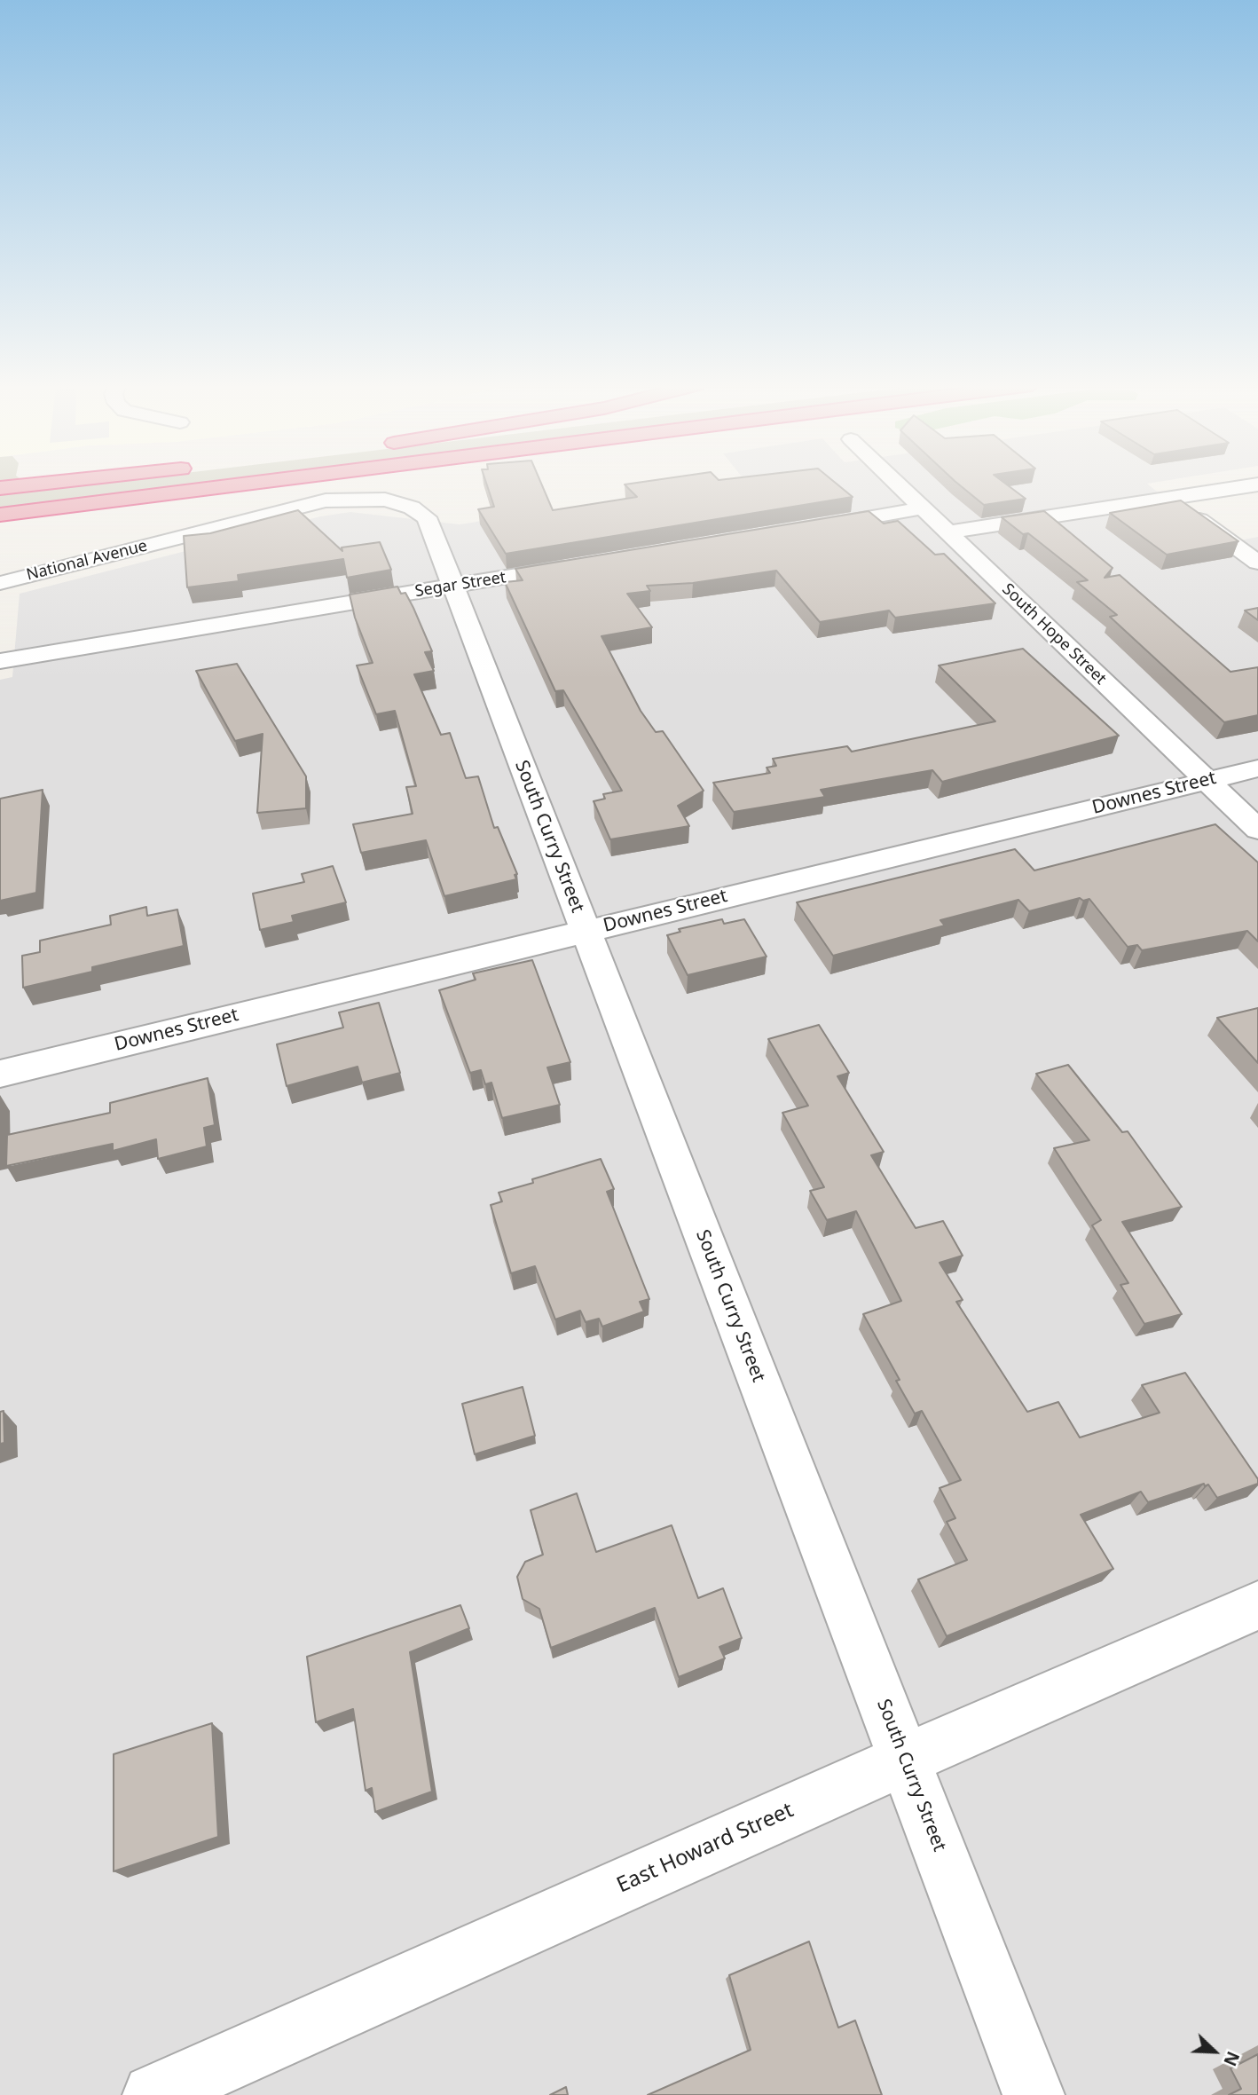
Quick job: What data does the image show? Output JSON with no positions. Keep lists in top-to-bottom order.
{
  "streets": {
    "street": [
      "National Avenue",
      "Segar Street",
      "South Hope Street",
      "Downes Street",
      "South Curry Street",
      "East Howard Street"
    ]
  },
  "crossings": [
    ["National Avenue", "South Curry Street"],
    ["Segar Street", "South Curry Street"],
    ["South Hope Street", "Downes Street"],
    ["Downes Street", "South Curry Street"],
    ["South Curry Street", "East Howard Street"]
  ],
  "north": "bottom right"
}
